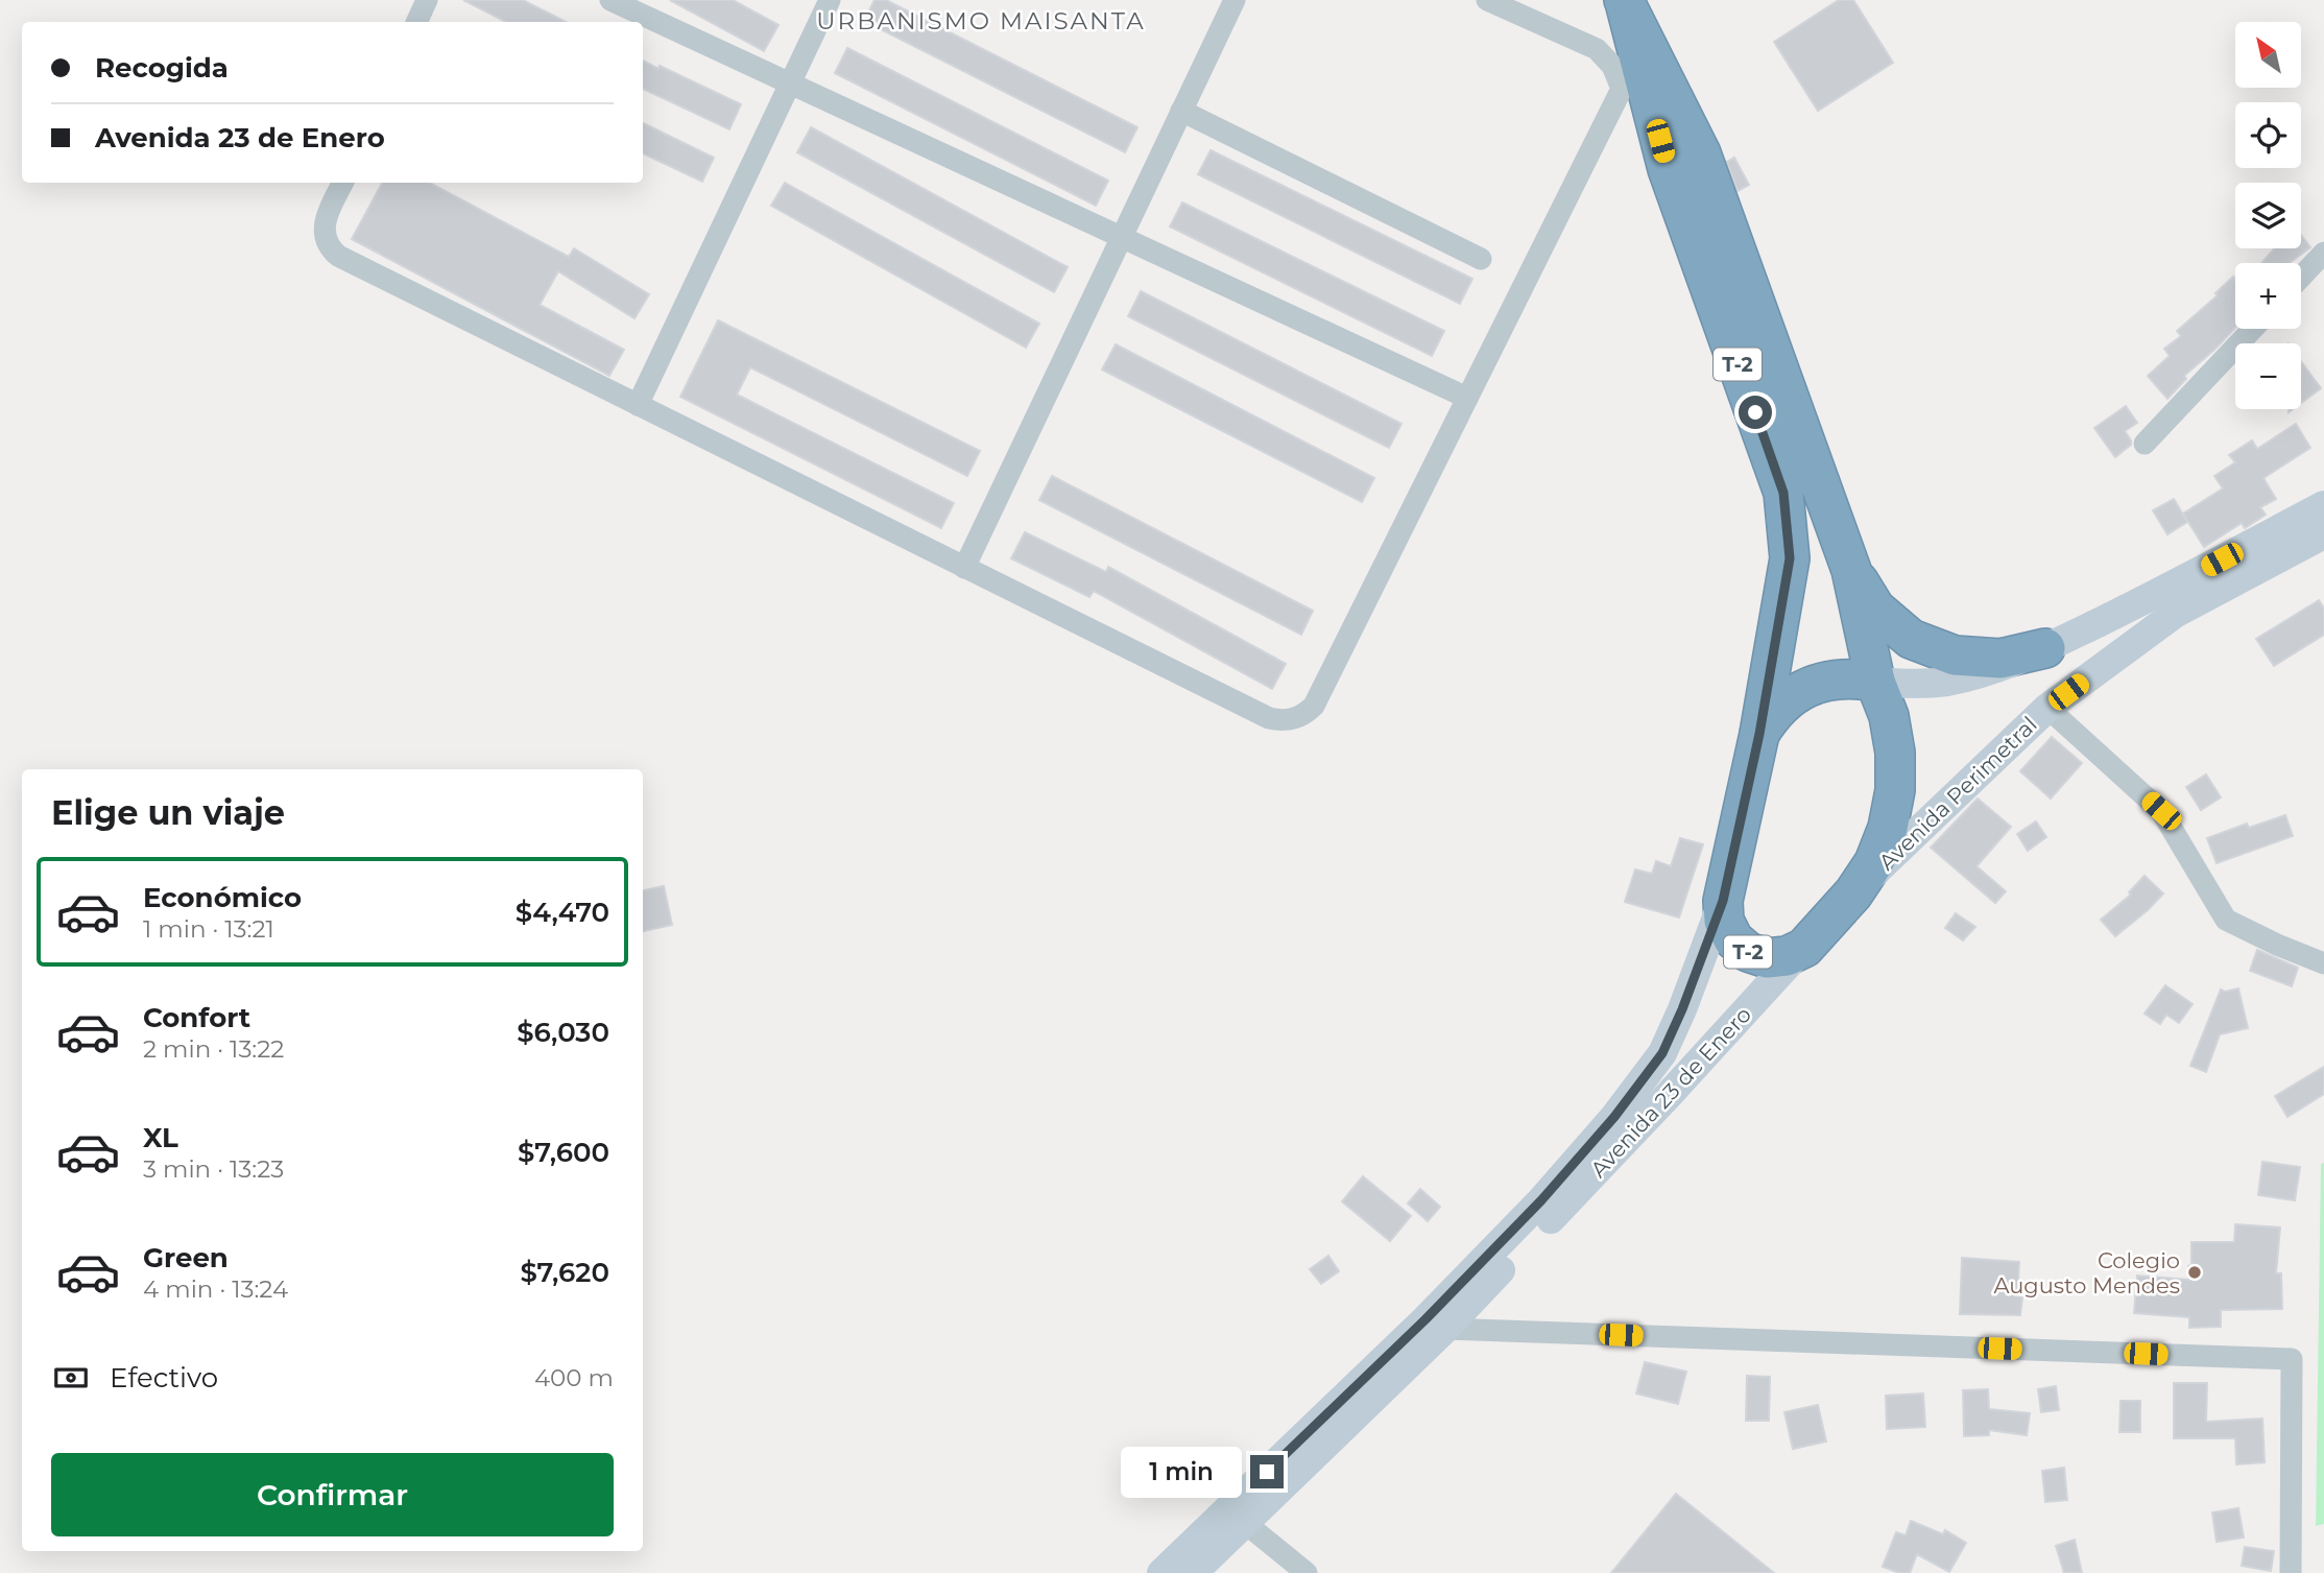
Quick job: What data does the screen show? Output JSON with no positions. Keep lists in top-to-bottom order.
{
  "streets": {
    "highway": ["T-2"],
    "main road": ["Avenida Perimetral", "Avenida 23 de Enero"]
  },
  "crossings": [
    ["T-2", "Avenida Perimetral"],
    ["T-2", "Avenida 23 de Enero"]
  ],
  "districts": ["URBANISMO MAISANTA"],
  "places": ["Colegio Augusto Mendes"],
  "north": "top left",
  "page": {
    "map_buttons": ["+", "−"],
    "banner": ["Recogida", "Avenida 23 de Enero"],
    "heading": "Elige un viaje",
    "list": [
      {
        "name": "Económico",
        "note": "1 min · 13:21",
        "value": "$4,470"
      },
      {
        "name": "Confort",
        "note": "2 min · 13:22",
        "value": "$6,030"
      },
      {
        "name": "XL",
        "note": "3 min · 13:23",
        "value": "$7,600"
      },
      {
        "name": "Green",
        "note": "4 min · 13:24",
        "value": "$7,620"
      }
    ],
    "pay": ["Efectivo", "400 m"],
    "buttons": "Confirmar",
    "bubble": "1 min"
  }
}
